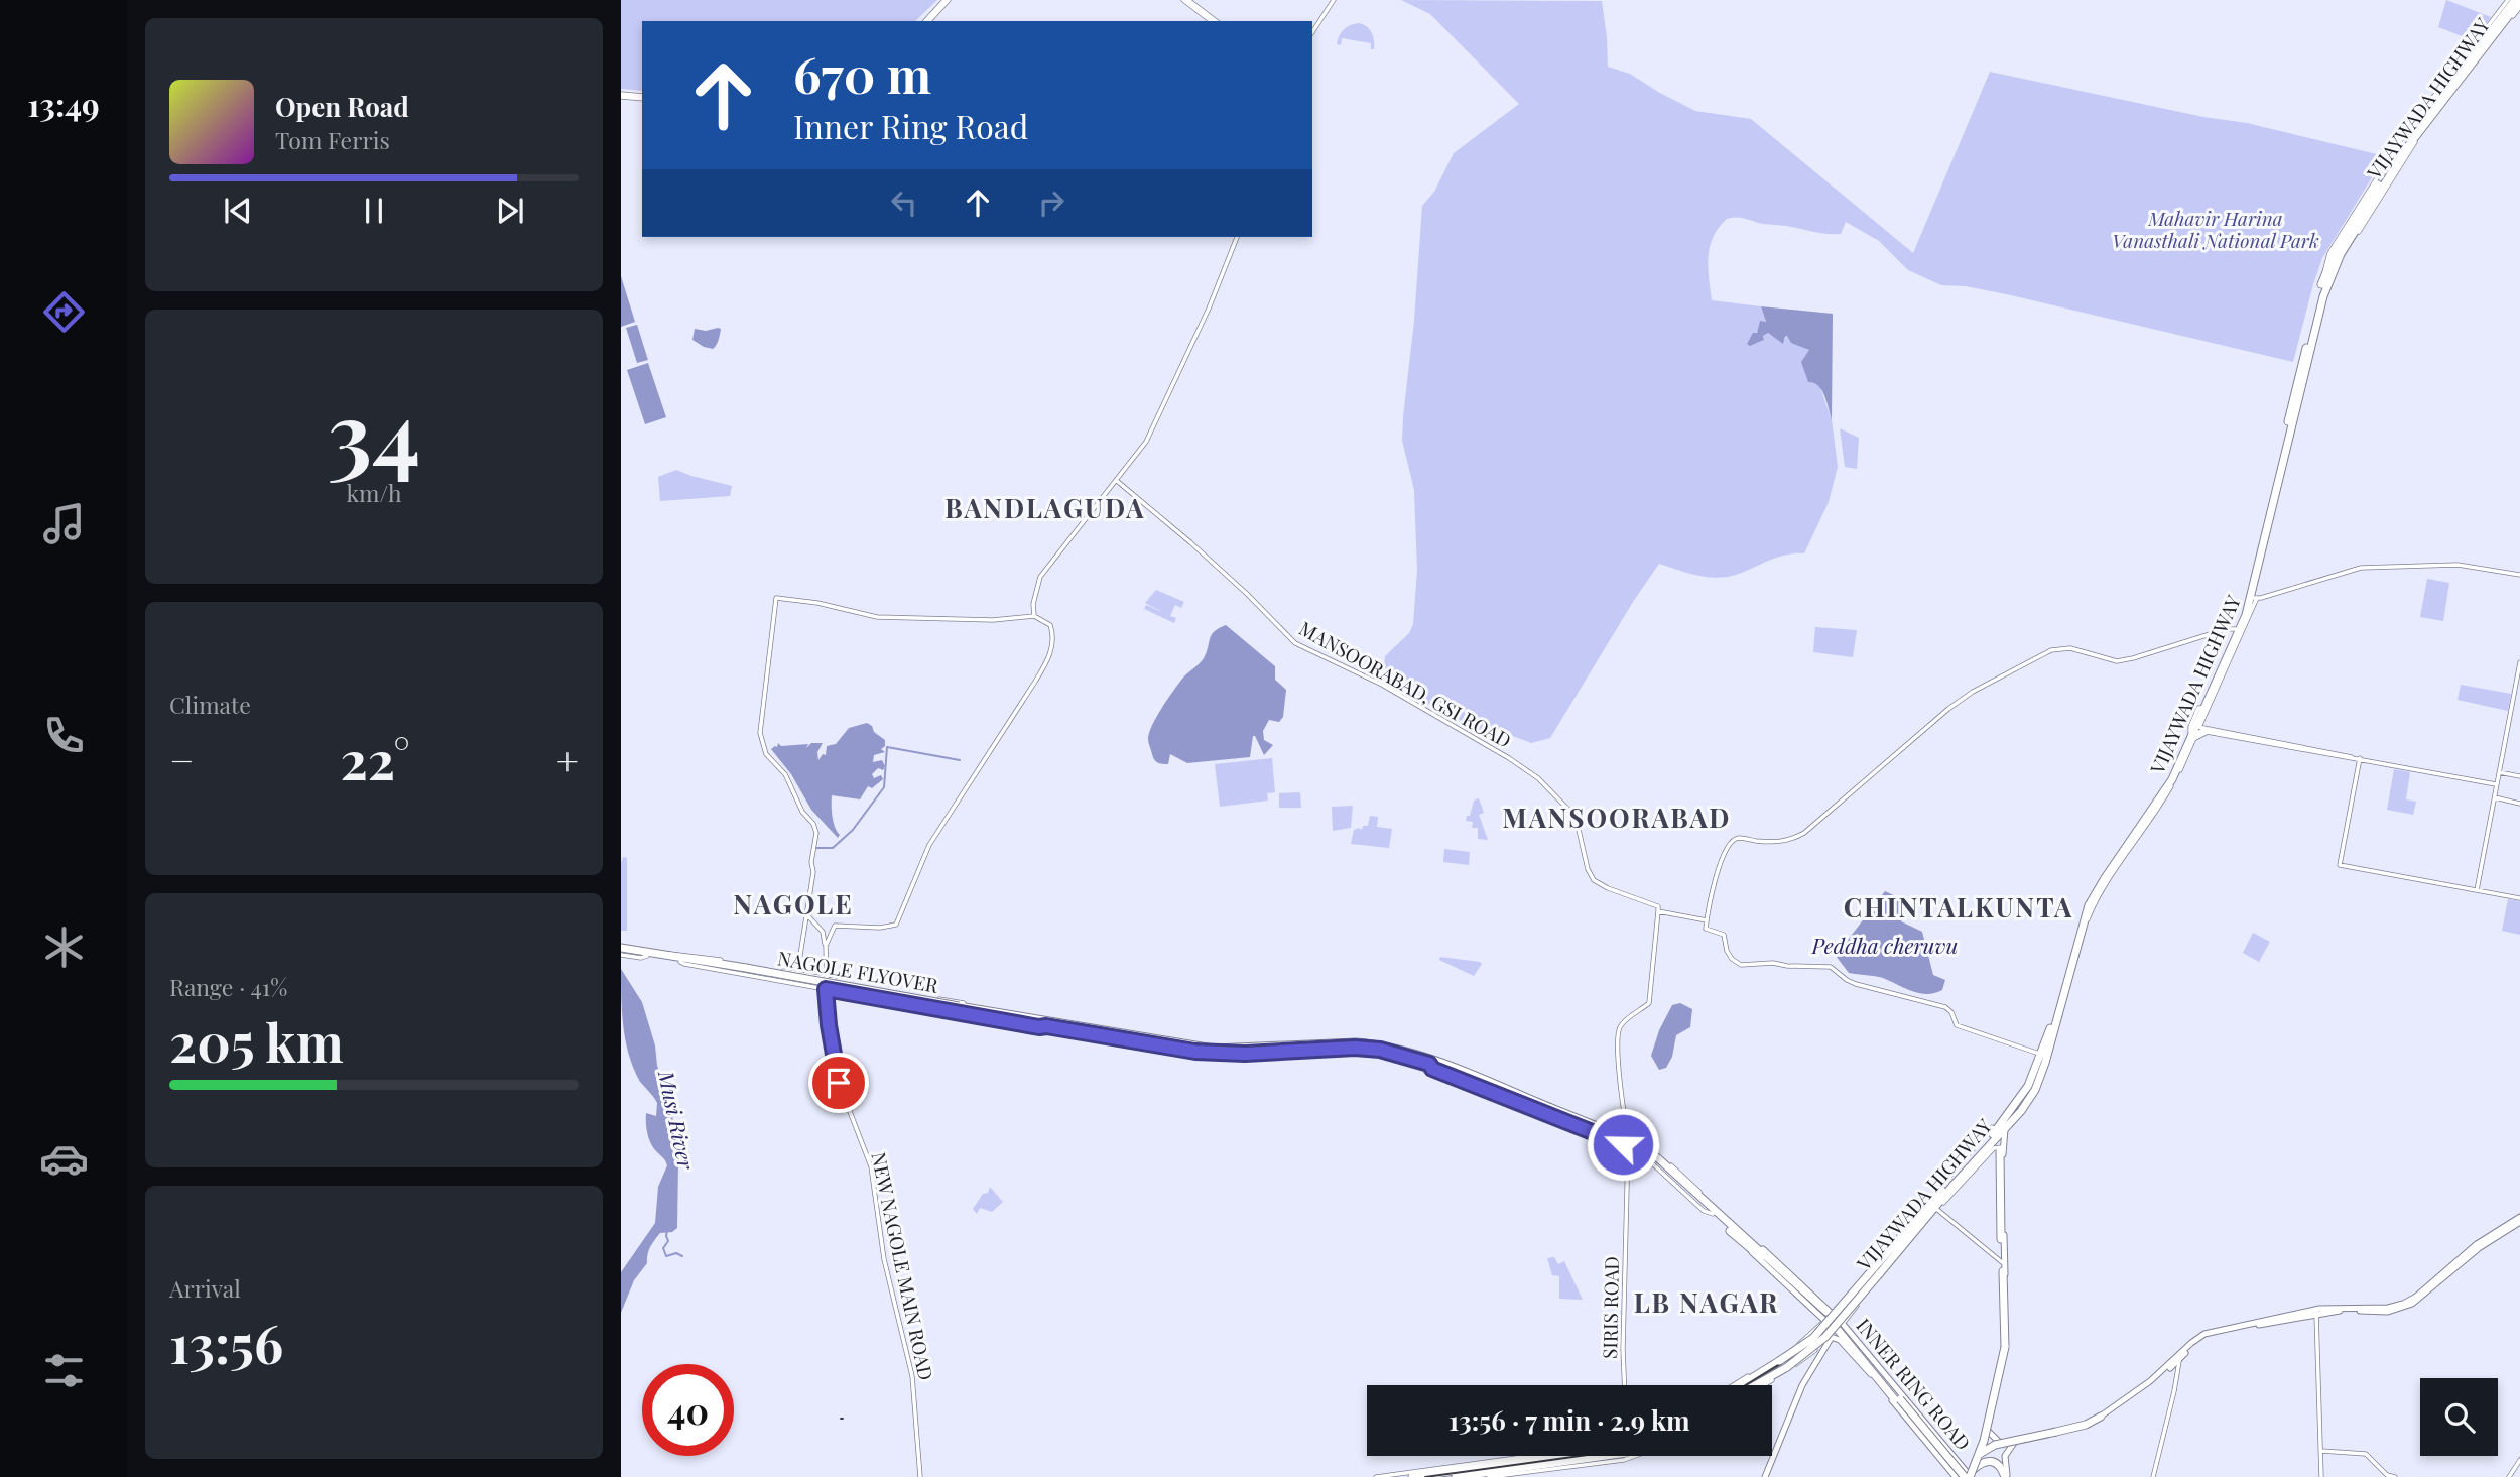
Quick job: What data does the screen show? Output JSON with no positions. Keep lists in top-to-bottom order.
{
  "streets": {
    "highway": ["VIJAYWADA HIGHWAY", "NAGOLE FLYOVER", "INNER RING ROAD"],
    "street": ["MANSOORABAD, GSI ROAD", "NEW NAGOLE MAIN ROAD", "SIRIS ROAD"]
  },
  "crossings": [
    ["VIJAYWADA HIGHWAY", "INNER RING ROAD"]
  ],
  "districts": [
    "BANDLAGUDA",
    "MANSOORABAD",
    "NAGOLE",
    "CHINTALKUNTA",
    "LB NAGAR"
  ],
  "water": ["Peddha cheruvu", "Musi River"],
  "parks": ["Mahavir Harina Vanasthali National Park"],
  "page": {
    "tabs": "13:49",
    "turn": ["670 m", "Inner Ring Road"],
    "song": ["Open Road", "Tom Ferris"],
    "tile": [
      ["34", "km/h"],
      "Climate",
      ["Range · 41%", "205 km"],
      ["Arrival", "13:56"]
    ],
    "heat": ["−", "22°", "+"],
    "limit": "40",
    "trip": "13:56 · 7 min · 2.9 km"
  }
}
